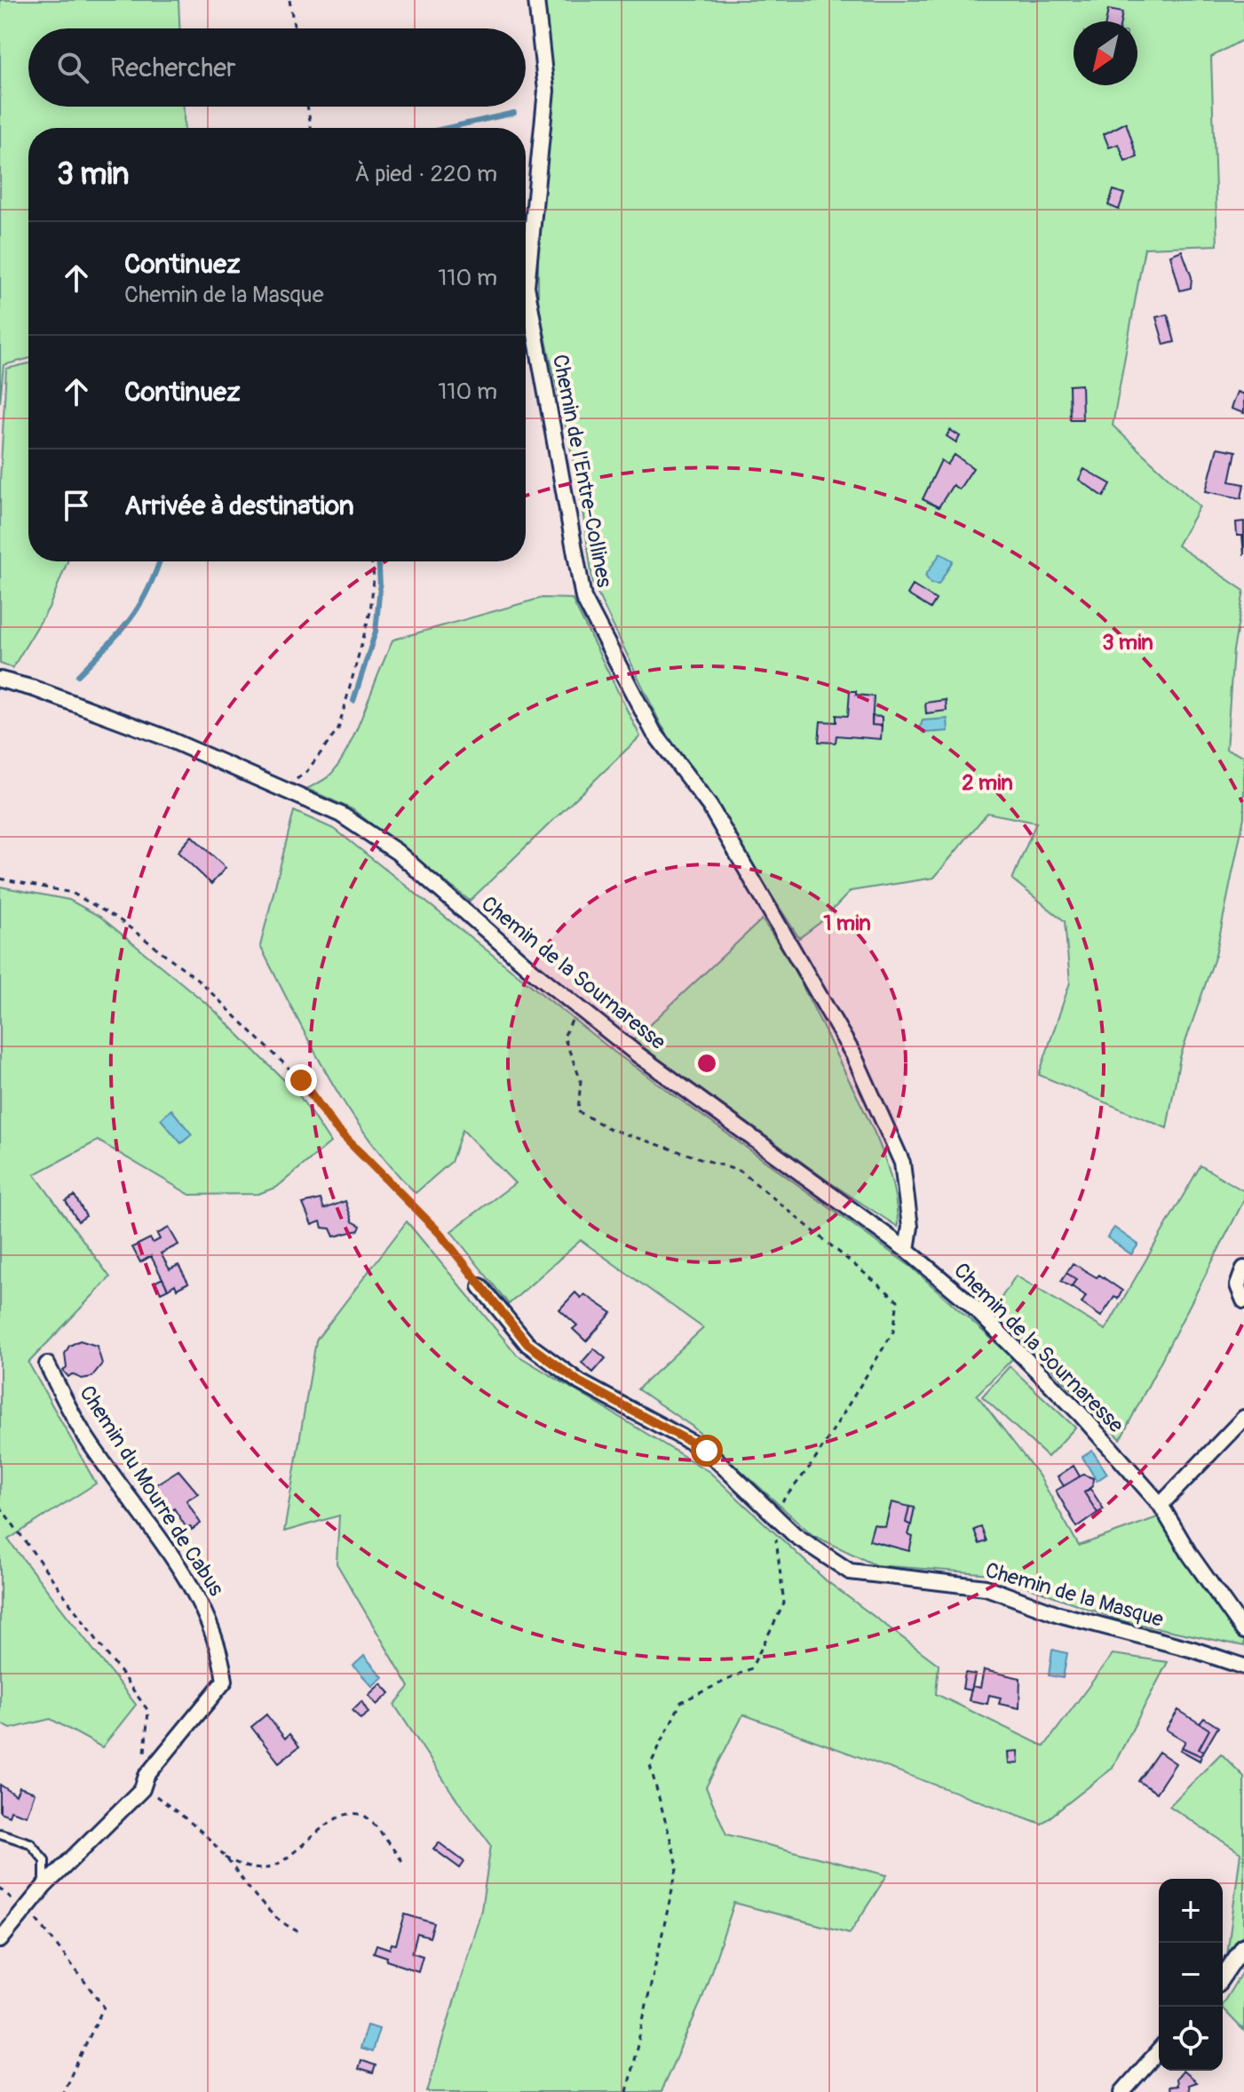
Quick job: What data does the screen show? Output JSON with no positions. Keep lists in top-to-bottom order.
{
  "streets": {
    "street": [
      "Chemin de l'Entre-Collines",
      "Chemin de la Sournaresse",
      "Chemin du Mourre de Cabus",
      "Chemin de la Masque"
    ]
  },
  "crossings": [
    ["Chemin de l'Entre-Collines", "Chemin de la Sournaresse"]
  ],
  "north": "bottom left",
  "page": {
    "search": "Rechercher",
    "heading": ["3 min", "À pied · 220 m"],
    "list": [
      ["Continuez", "Chemin de la Masque", "110 m"],
      ["Continuez", "110 m"],
      "Arrivée à destination"
    ],
    "map_buttons": ["+", "−"]
  },
  "rings": ["3 min", "2 min", "1 min"]
}
